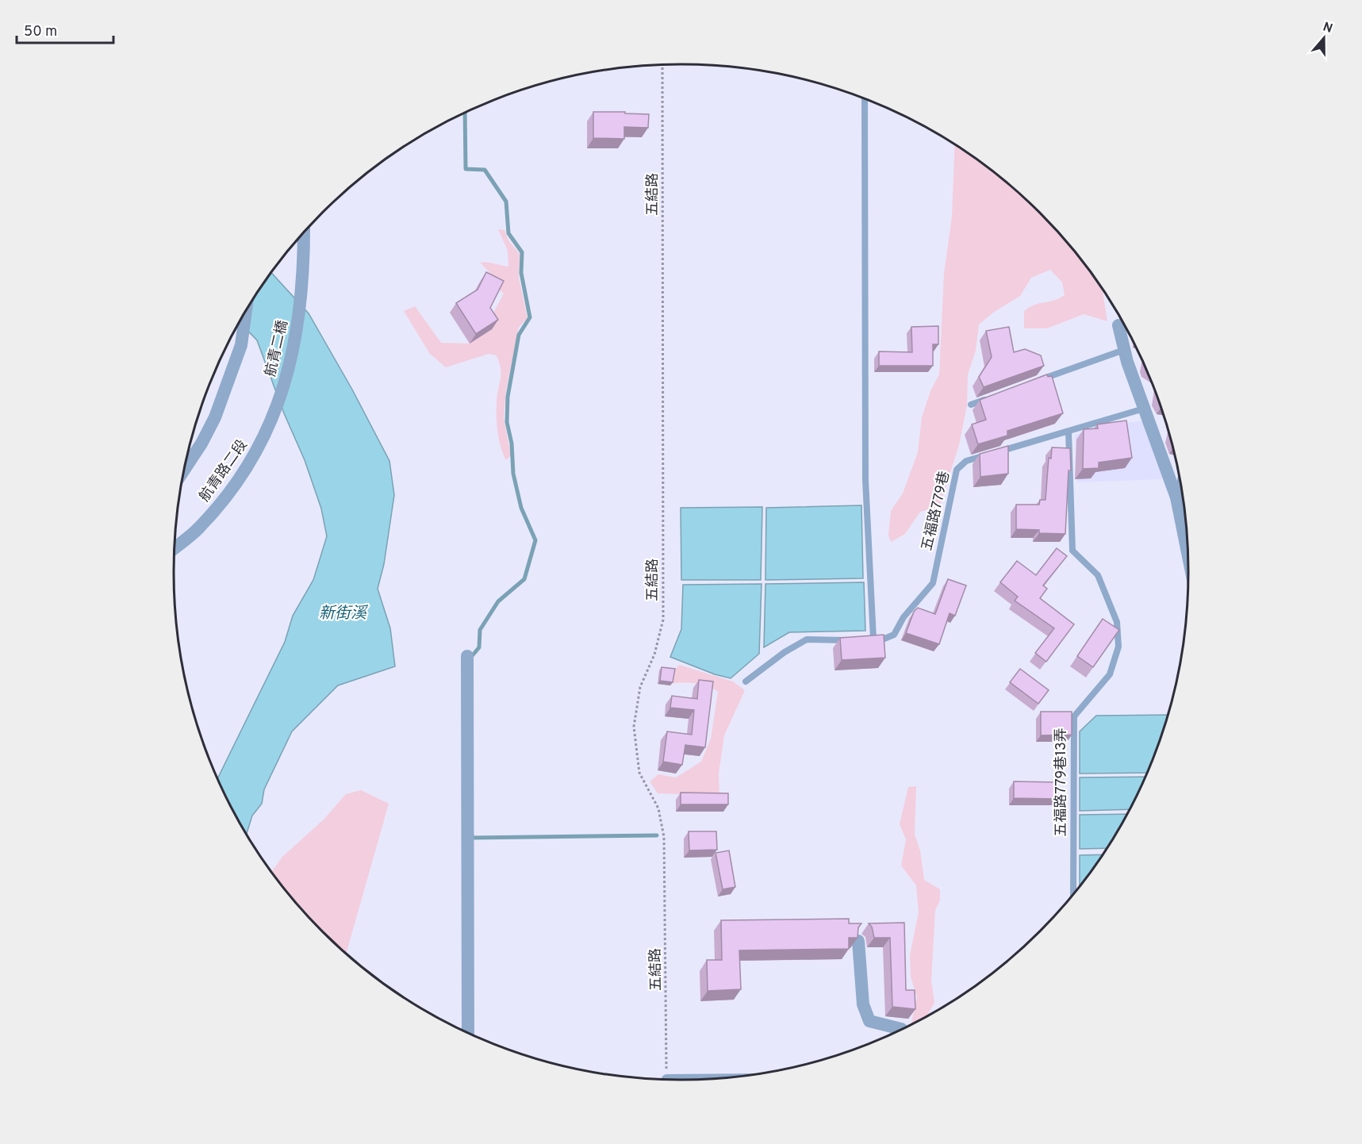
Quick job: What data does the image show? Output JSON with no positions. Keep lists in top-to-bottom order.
{
  "streets": {
    "street": ["航青二橋", "航青路二段"],
    "lane": ["五福路779巷", "五福路779巷13弄"],
    "path": ["五結路"]
  },
  "crossings": [
    ["航青二橋", "航青路二段"],
    ["五福路779巷", "五福路779巷13弄"]
  ],
  "water": ["新街溪"],
  "scale_bar": "50 m",
  "north": "top"
}
